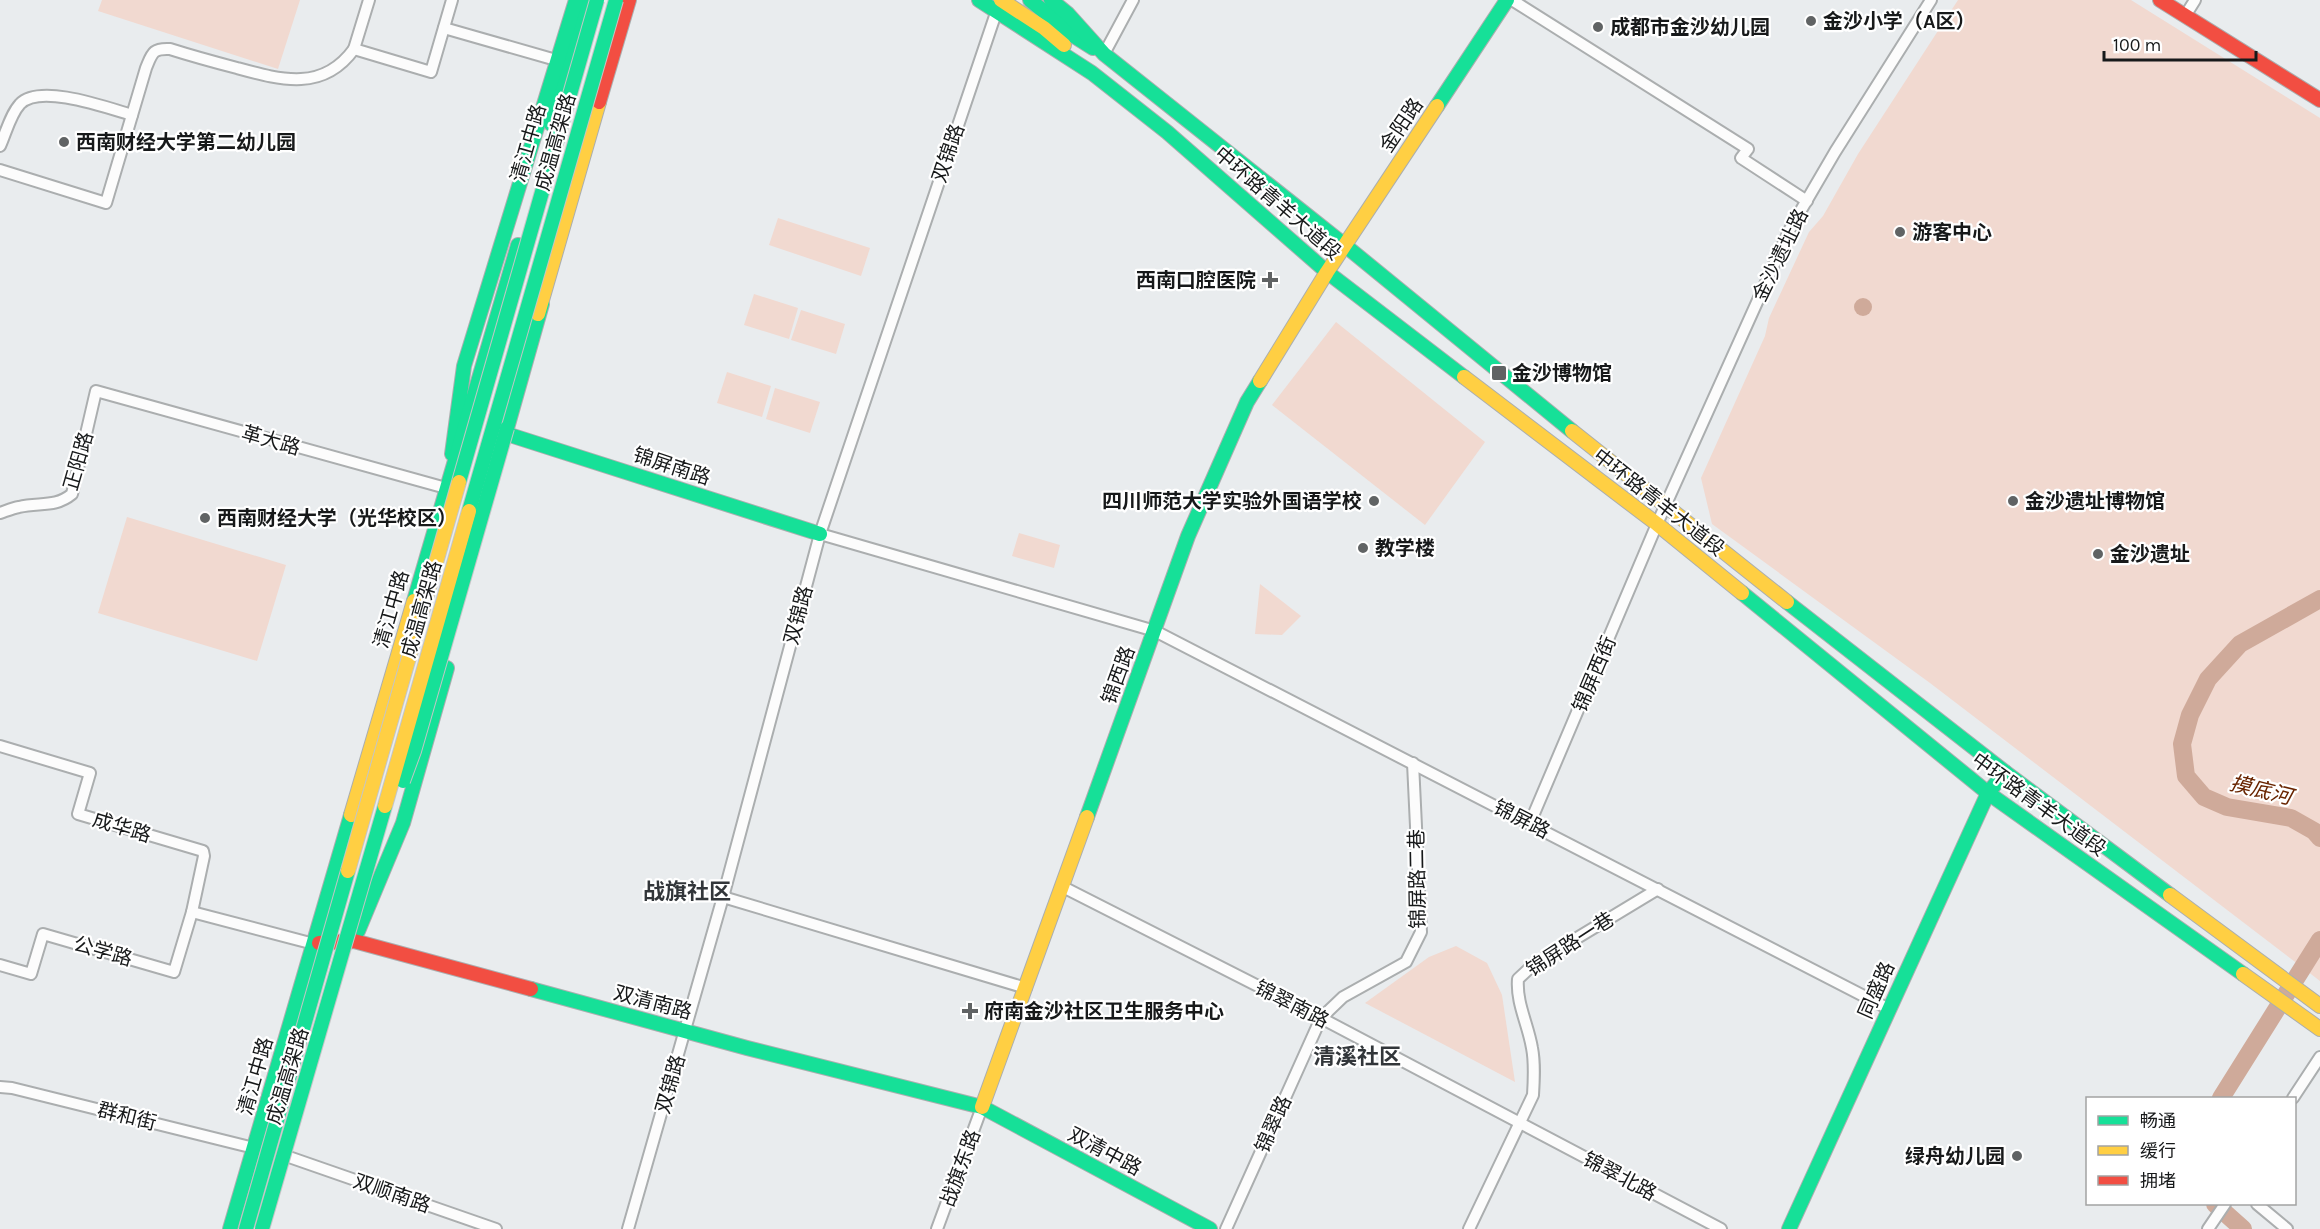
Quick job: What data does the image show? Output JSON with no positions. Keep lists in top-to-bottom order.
{
  "streets": {
    "main road": [
      "金阳路",
      "成温高架路",
      "清江中路",
      "中环路青羊大道段",
      "锦屏南路",
      "锦西路",
      "同盛路",
      "双清南路",
      "双清中路"
    ],
    "street": [
      "双锦路",
      "金沙遗址路",
      "革大路",
      "正阳路",
      "锦屏西街",
      "锦屏路",
      "成华路",
      "锦屏路二巷",
      "锦屏路一巷",
      "公学路",
      "锦翠南路",
      "群和街",
      "锦翠路",
      "战旗东路",
      "锦翠北路",
      "双顺南路"
    ]
  },
  "crossings": [
    ["金阳路", "中环路青羊大道段"],
    ["金阳路", "锦西路"],
    ["成温高架路", "清江中路"],
    ["成温高架路", "革大路"],
    ["清江中路", "革大路"],
    ["清江中路", "双清南路"],
    ["清江中路", "群和街"],
    ["双锦路", "中环路青羊大道段"],
    ["双锦路", "锦屏南路"],
    ["双锦路", "锦屏路"],
    ["双锦路", "双清南路"],
    ["中环路青羊大道段", "金沙遗址路"],
    ["中环路青羊大道段", "锦屏西街"],
    ["中环路青羊大道段", "锦西路"],
    ["中环路青羊大道段", "同盛路"],
    ["金沙遗址路", "锦屏西街"],
    ["革大路", "正阳路"],
    ["锦屏南路", "锦屏路"],
    ["锦屏西街", "锦屏路"],
    ["锦西路", "锦屏路"],
    ["锦西路", "双清南路"],
    ["锦西路", "锦翠南路"],
    ["锦西路", "双清中路"],
    ["锦西路", "战旗东路"],
    ["锦屏路", "锦屏路二巷"],
    ["锦屏路", "锦屏路一巷"],
    ["锦屏路", "同盛路"],
    ["成华路", "公学路"],
    ["锦屏路二巷", "锦翠南路"],
    ["锦屏路二巷", "锦翠路"],
    ["锦屏路一巷", "锦翠南路"],
    ["锦屏路一巷", "锦翠北路"],
    ["双清南路", "双清中路"],
    ["双清南路", "战旗东路"],
    ["锦翠南路", "锦翠路"],
    ["锦翠南路", "锦翠北路"],
    ["双清中路", "战旗东路"]
  ],
  "districts": ["战旗社区", "清溪社区"],
  "water": ["摸底河"],
  "places": {
    "other": [
      "金沙小学（A区）",
      "成都市金沙幼儿园",
      "西南财经大学第二幼儿园",
      "游客中心",
      "四川师范大学实验外国语学校",
      "金沙遗址博物馆",
      "西南财经大学（光华校区）",
      "教学楼",
      "金沙遗址",
      "绿舟幼儿园"
    ],
    "health": ["西南口腔医院", "府南金沙社区卫生服务中心"],
    "transit": ["金沙博物馆"]
  },
  "legend": ["畅通", "缓行", "拥堵"],
  "scale_bar": "100 m"
}
